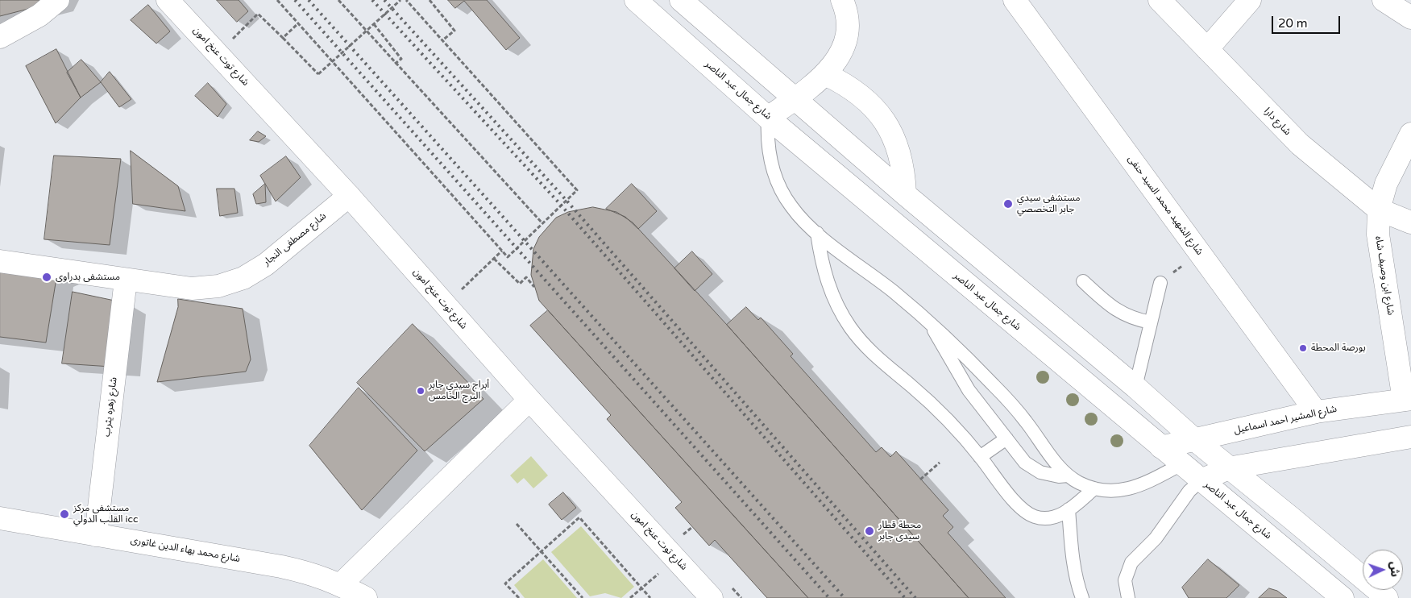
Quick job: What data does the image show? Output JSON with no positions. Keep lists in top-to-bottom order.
{
  "streets": {
    "main road": [
      "شارع توت عنخ امون",
      "شارع جمال عبد الناصر",
      "شارع دارا",
      "شارع الشهيد محمد السيد حنفى",
      "شارع مصطفى النجار",
      "شارع ابن وصيف شاه",
      "شارع زهره يثرب",
      "شارع المشير احمد اسماعيل",
      "شارع محمد بهاء الدين غاتورى"
    ]
  },
  "crossings": [
    ["شارع توت عنخ امون", "شارع مصطفى النجار"],
    ["شارع جمال عبد الناصر", "شارع المشير احمد اسماعيل"],
    ["شارع دارا", "شارع ابن وصيف شاه"],
    ["شارع الشهيد محمد السيد حنفى", "شارع المشير احمد اسماعيل"],
    ["شارع مصطفى النجار", "شارع زهره يثرب"],
    ["شارع ابن وصيف شاه", "شارع المشير احمد اسماعيل"],
    ["شارع زهره يثرب", "شارع محمد بهاء الدين غاتورى"]
  ],
  "places": [
    "مستشفى سيدي جابر التخصصي",
    "مستشفى بدراوى",
    "بورصة المحطة",
    "أبراج سيدي جابر البرج الخامس",
    "مستشفى مركز القلب الدولي icc",
    "محطة قطار سيدى جابر"
  ],
  "scale_bar": "20 m",
  "north": "right"
}
